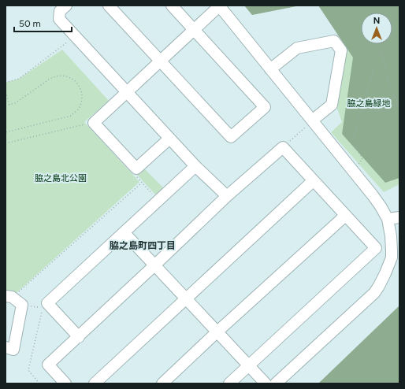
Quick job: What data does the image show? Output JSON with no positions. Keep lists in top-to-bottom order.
{
  "districts": ["脇之島町四丁目"],
  "parks": ["脇之島緑地", "脇之島北公園"],
  "scale_bar": "50 m",
  "north": "top"
}
